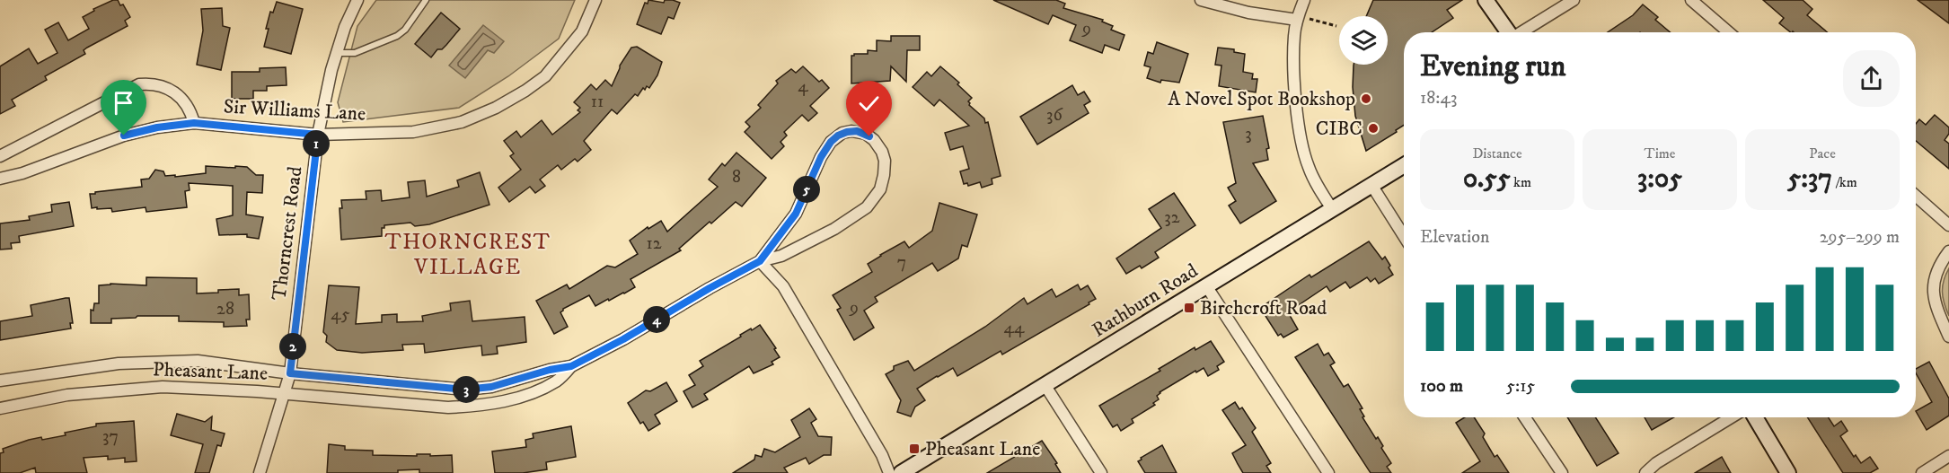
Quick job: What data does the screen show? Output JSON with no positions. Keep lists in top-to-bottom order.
{
  "streets": {
    "street": [
      "Sir Williams Lane",
      "Thorncrest Road",
      "Rathburn Road",
      "Pheasant Lane"
    ]
  },
  "crossings": [
    ["Sir Williams Lane", "Thorncrest Road"],
    ["Thorncrest Road", "Pheasant Lane"]
  ],
  "districts": ["THORNCREST VILLAGE"],
  "places": {
    "other": ["A Novel Spot Bookshop", "CIBC"],
    "transit": ["Birchcroft Road", "Pheasant Lane"]
  },
  "house_numbers": [
    "9",
    "4",
    "11",
    "36",
    "3",
    "8",
    "32",
    "12",
    "7",
    "9",
    "28",
    "45",
    "44",
    "37"
  ],
  "page": {
    "heading": ["Evening run", "18:43"],
    "stats": [
      ["Distance", "0.55 km"],
      ["Time", "3:05"],
      ["Pace", "5:37 /km"]
    ],
    "pins": [
      "1",
      "5",
      "4",
      "2",
      "3"
    ],
    "chart": ["Elevation", "295–299 m"],
    "list": [
      {
        "name": "100 m",
        "note": "5:15"
      }
    ]
  }
}
